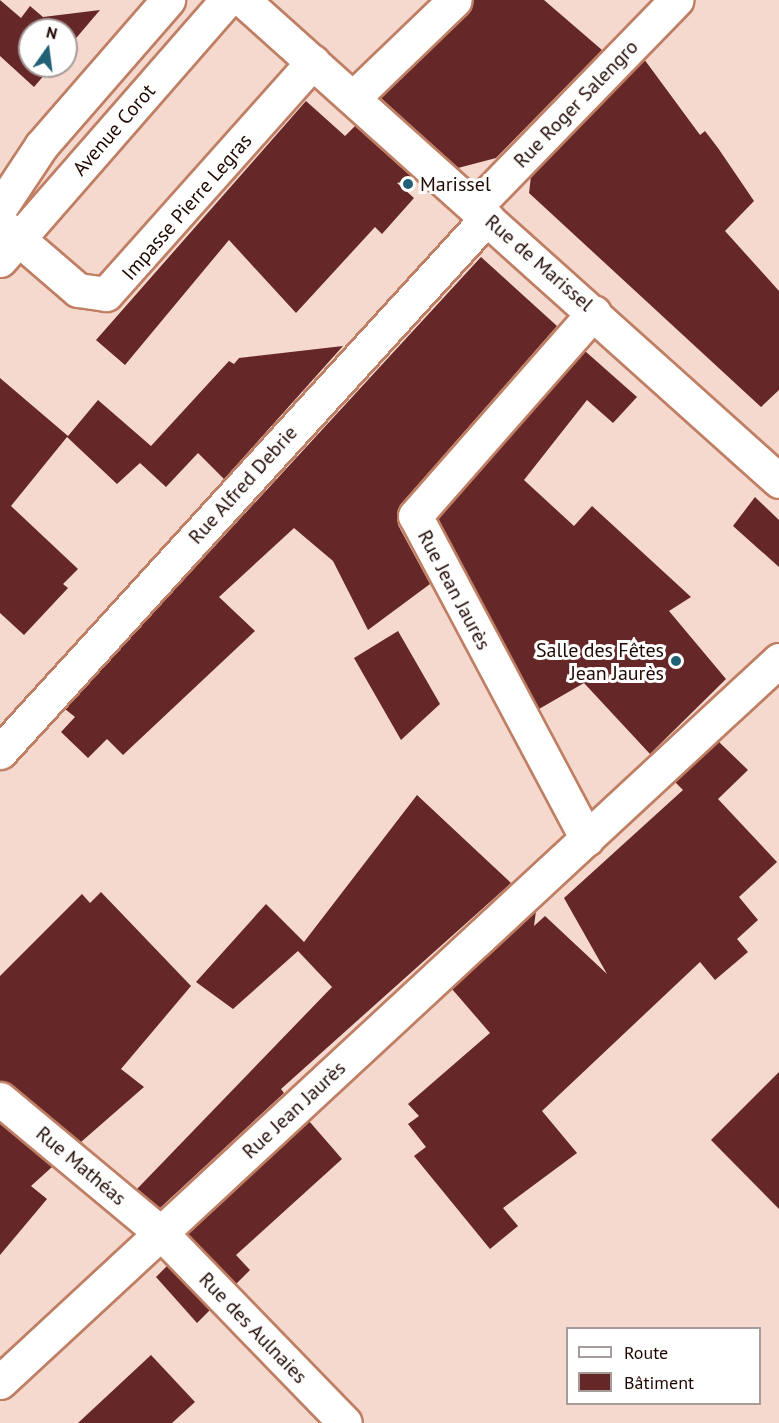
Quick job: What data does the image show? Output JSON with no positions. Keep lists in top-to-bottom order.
{
  "streets": {
    "street": [
      "Rue Roger Salengro",
      "Avenue Corot",
      "Impasse Pierre Legras",
      "Rue de Marissel",
      "Rue Alfred Debrie",
      "Rue Jean Jaurès",
      "Rue Mathéas",
      "Rue des Aulnaies"
    ]
  },
  "crossings": [
    ["Rue Roger Salengro", "Rue de Marissel"],
    ["Rue Roger Salengro", "Rue Alfred Debrie"],
    ["Avenue Corot", "Impasse Pierre Legras"],
    ["Impasse Pierre Legras", "Rue de Marissel"],
    ["Rue de Marissel", "Rue Alfred Debrie"],
    ["Rue de Marissel", "Rue Jean Jaurès"],
    ["Rue Jean Jaurès", "Rue Mathéas"],
    ["Rue Jean Jaurès", "Rue des Aulnaies"],
    ["Rue Mathéas", "Rue des Aulnaies"]
  ],
  "places": ["Marissel", "Salle des Fêtes Jean Jaurès"],
  "legend": ["Route", "Bâtiment"],
  "north": "top"
}
